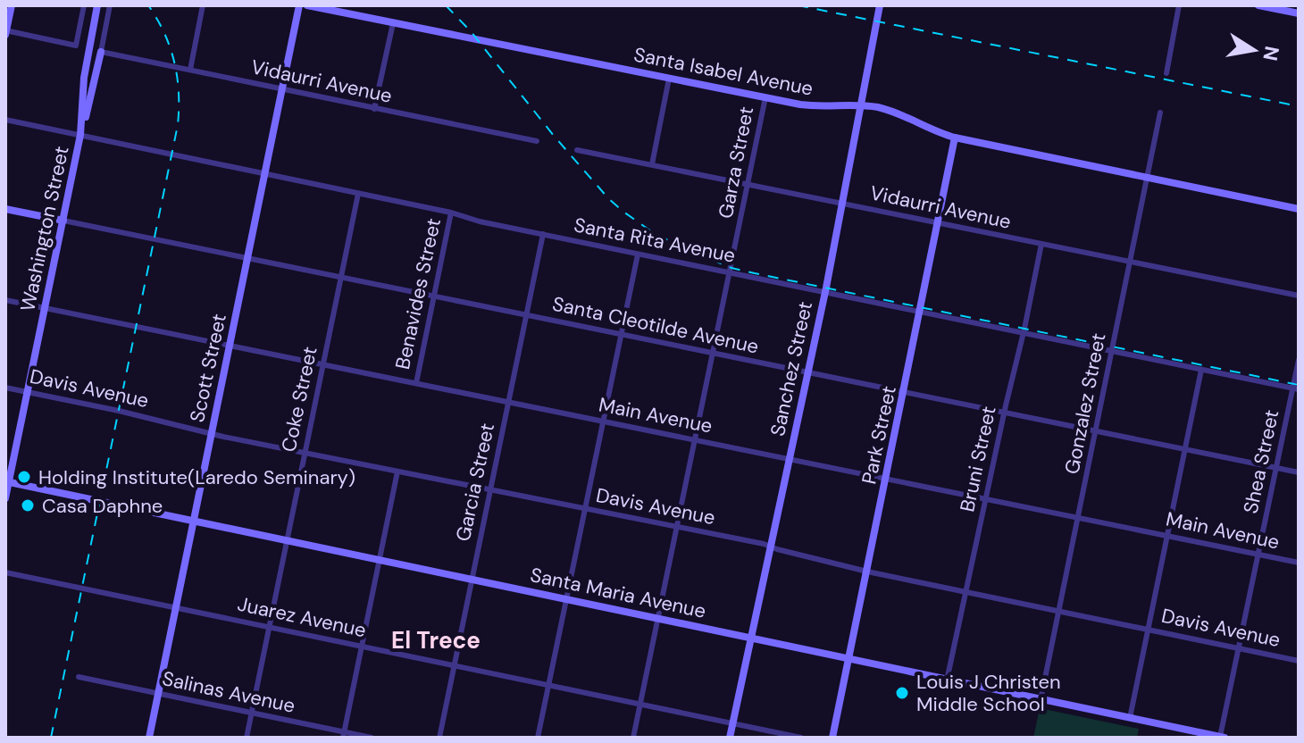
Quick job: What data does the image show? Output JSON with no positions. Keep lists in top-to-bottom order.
{
  "streets": {
    "main road": [
      "Santa Isabel Avenue",
      "Washington Street",
      "Santa Cleotilde Avenue",
      "Scott Street",
      "Sanchez Street",
      "Park Street",
      "Santa Maria Avenue"
    ],
    "street": [
      "Vidaurri Avenue",
      "Garza Street",
      "Santa Rita Avenue",
      "Benavides Street",
      "Davis Avenue",
      "Coke Street",
      "Gonzalez Street",
      "Main Avenue",
      "Bruni Street",
      "Shea Street",
      "Garcia Street",
      "Juarez Avenue",
      "Salinas Avenue"
    ]
  },
  "crossings": [
    ["Santa Isabel Avenue", "Garza Street"],
    ["Santa Isabel Avenue", "Sanchez Street"],
    ["Santa Isabel Avenue", "Gonzalez Street"],
    ["Santa Isabel Avenue", "Park Street"],
    ["Vidaurri Avenue", "Garza Street"],
    ["Vidaurri Avenue", "Scott Street"],
    ["Vidaurri Avenue", "Sanchez Street"],
    ["Vidaurri Avenue", "Gonzalez Street"],
    ["Vidaurri Avenue", "Park Street"],
    ["Vidaurri Avenue", "Bruni Street"],
    ["Garza Street", "Santa Rita Avenue"],
    ["Garza Street", "Santa Cleotilde Avenue"],
    ["Garza Street", "Davis Avenue"],
    ["Garza Street", "Main Avenue"],
    ["Garza Street", "Santa Maria Avenue"],
    ["Garza Street", "Juarez Avenue"],
    ["Washington Street", "Santa Rita Avenue"],
    ["Washington Street", "Santa Cleotilde Avenue"],
    ["Washington Street", "Davis Avenue"],
    ["Washington Street", "Main Avenue"],
    ["Washington Street", "Santa Maria Avenue"],
    ["Santa Rita Avenue", "Benavides Street"],
    ["Santa Rita Avenue", "Scott Street"],
    ["Santa Rita Avenue", "Sanchez Street"],
    ["Santa Rita Avenue", "Coke Street"],
    ["Santa Rita Avenue", "Gonzalez Street"],
    ["Santa Rita Avenue", "Park Street"],
    ["Santa Rita Avenue", "Bruni Street"],
    ["Santa Rita Avenue", "Shea Street"],
    ["Santa Rita Avenue", "Garcia Street"],
    ["Benavides Street", "Santa Cleotilde Avenue"],
    ["Benavides Street", "Main Avenue"],
    ["Santa Cleotilde Avenue", "Scott Street"],
    ["Santa Cleotilde Avenue", "Sanchez Street"],
    ["Santa Cleotilde Avenue", "Coke Street"],
    ["Santa Cleotilde Avenue", "Gonzalez Street"],
    ["Santa Cleotilde Avenue", "Park Street"],
    ["Santa Cleotilde Avenue", "Bruni Street"],
    ["Santa Cleotilde Avenue", "Shea Street"],
    ["Santa Cleotilde Avenue", "Garcia Street"],
    ["Scott Street", "Davis Avenue"],
    ["Scott Street", "Main Avenue"],
    ["Scott Street", "Santa Maria Avenue"],
    ["Scott Street", "Juarez Avenue"],
    ["Scott Street", "Salinas Avenue"],
    ["Sanchez Street", "Davis Avenue"],
    ["Sanchez Street", "Main Avenue"],
    ["Sanchez Street", "Santa Maria Avenue"],
    ["Sanchez Street", "Juarez Avenue"],
    ["Davis Avenue", "Coke Street"],
    ["Davis Avenue", "Gonzalez Street"],
    ["Davis Avenue", "Park Street"],
    ["Davis Avenue", "Bruni Street"],
    ["Davis Avenue", "Shea Street"],
    ["Davis Avenue", "Garcia Street"],
    ["Coke Street", "Main Avenue"],
    ["Coke Street", "Santa Maria Avenue"],
    ["Coke Street", "Juarez Avenue"],
    ["Coke Street", "Salinas Avenue"],
    ["Gonzalez Street", "Main Avenue"],
    ["Gonzalez Street", "Santa Maria Avenue"],
    ["Main Avenue", "Park Street"],
    ["Main Avenue", "Bruni Street"],
    ["Main Avenue", "Shea Street"],
    ["Main Avenue", "Garcia Street"],
    ["Park Street", "Santa Maria Avenue"],
    ["Bruni Street", "Santa Maria Avenue"],
    ["Shea Street", "Santa Maria Avenue"],
    ["Garcia Street", "Santa Maria Avenue"],
    ["Garcia Street", "Juarez Avenue"]
  ],
  "districts": ["El Trece"],
  "places": ["Holding Institute(Laredo Seminary)", "Casa Daphne", "Louis J Christen Middle School"],
  "north": "right"
}
